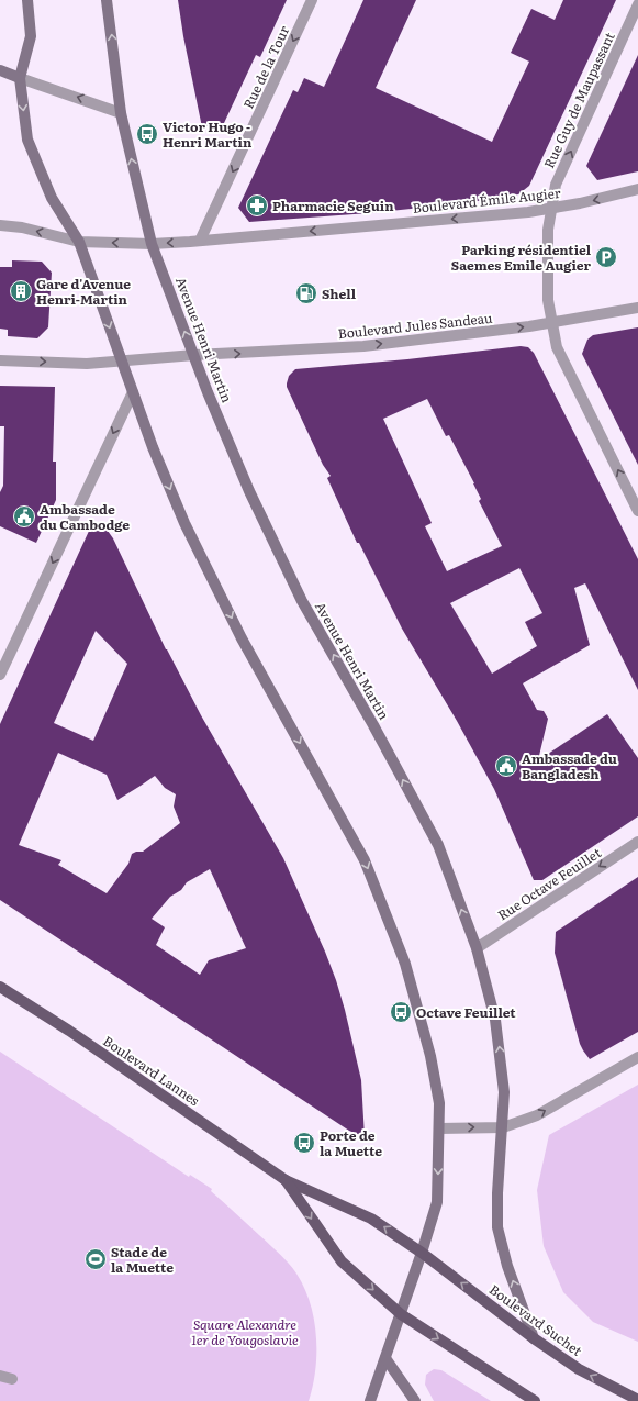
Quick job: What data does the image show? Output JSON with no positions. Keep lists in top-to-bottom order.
{
  "streets": {
    "main road": ["Avenue Henri Martin", "Boulevard Lannes", "Boulevard Suchet"],
    "street": [
      "Rue de la Tour",
      "Rue Guy de Maupassant",
      "Boulevard Émile Augier",
      "Boulevard Jules Sandeau",
      "Rue Octave Feuillet"
    ]
  },
  "crossings": [
    ["Rue de la Tour", "Boulevard Émile Augier"],
    ["Rue Guy de Maupassant", "Boulevard Émile Augier"],
    ["Rue Guy de Maupassant", "Boulevard Jules Sandeau"],
    ["Boulevard Émile Augier", "Avenue Henri Martin"],
    ["Boulevard Jules Sandeau", "Avenue Henri Martin"],
    ["Avenue Henri Martin", "Rue Octave Feuillet"],
    ["Avenue Henri Martin", "Boulevard Suchet"],
    ["Boulevard Lannes", "Boulevard Suchet"]
  ],
  "one_way": [
    "Rue de la Tour",
    "Rue Guy de Maupassant",
    "Boulevard Émile Augier",
    "Boulevard Jules Sandeau",
    "Rue Octave Feuillet"
  ],
  "parks": ["Square Alexandre 1er de Yougoslavie"],
  "places": {
    "bus stop": ["Victor Hugo - Henri Martin", "Octave Feuillet", "Porte de la Muette"],
    "pharmacy": ["Pharmacie Seguin"],
    "parking": ["Parking résidentiel Saemes Emile Augier"],
    "building": ["Gare d'Avenue Henri-Martin"],
    "fuel station": ["Shell"],
    "public building": ["Ambassade du Cambodge", "Ambassade du Bangladesh"],
    "sports": ["Stade de la Muette"]
  }
}
